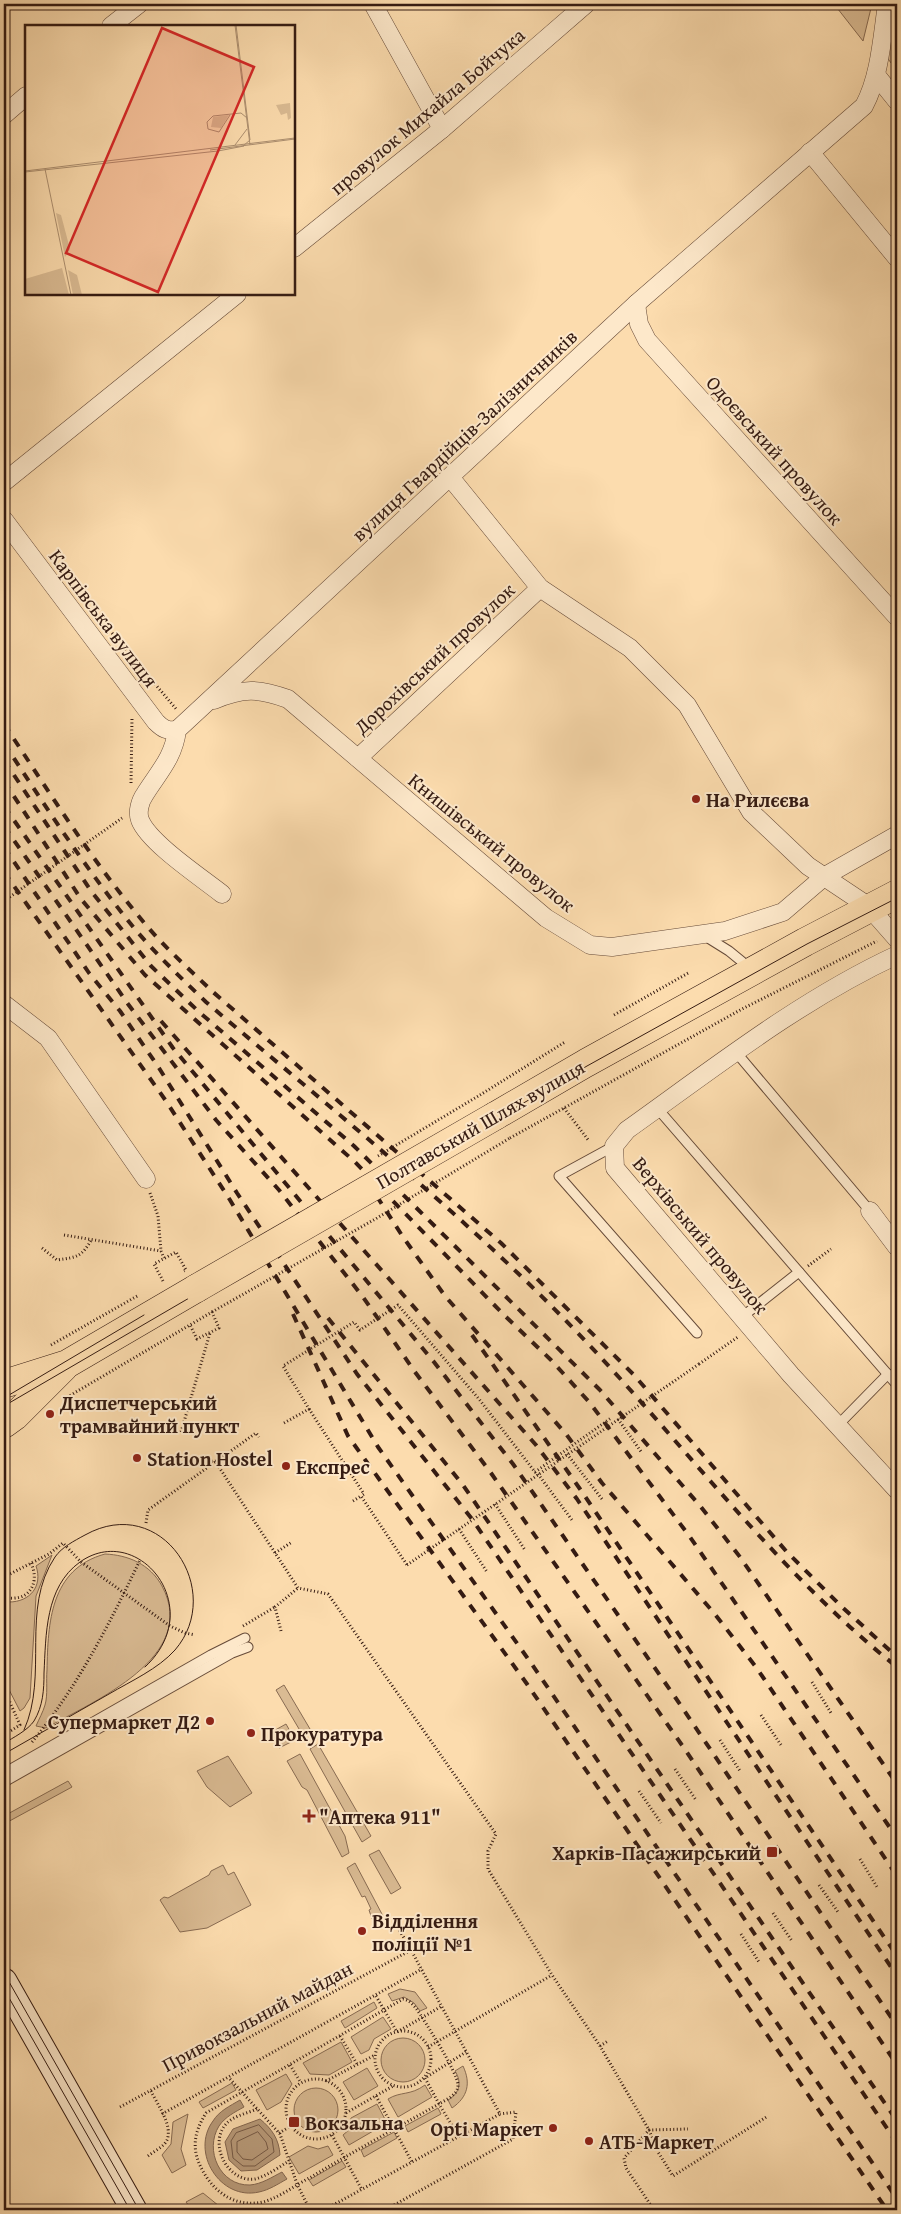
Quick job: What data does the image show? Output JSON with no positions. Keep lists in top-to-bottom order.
{
  "streets": {
    "main road": ["Полтавський Шлях вулиця"],
    "street": [
      "провулок Михайла Бойчука",
      "вулиця Гвардійців-Залізничників",
      "Одоєвський провулок",
      "Карпівська вулиця",
      "Дорохівський провулок",
      "Книшівський провулок",
      "Верхівський провулок"
    ],
    "path": ["Привокзальний майдан"]
  },
  "crossings": [
    ["вулиця Гвардійців-Залізничників", "Одоєвський провулок"],
    ["вулиця Гвардійців-Залізничників", "Карпівська вулиця"],
    ["вулиця Гвардійців-Залізничників", "Книшівський провулок"],
    ["Дорохівський провулок", "Книшівський провулок"]
  ],
  "places": {
    "other": [
      "На Рилєєва",
      "Диспетчерський трамвайний пункт",
      "Station Hostel",
      "Експрес",
      "Супермаркет Д2",
      "Прокуратура",
      "Відділення поліції №1",
      "Opti Маркет",
      "АТБ-Маркет"
    ],
    "health": ["\"Аптека 911\""],
    "transit": ["Харків-Пасажирський", "Вокзальна"]
  }
}
